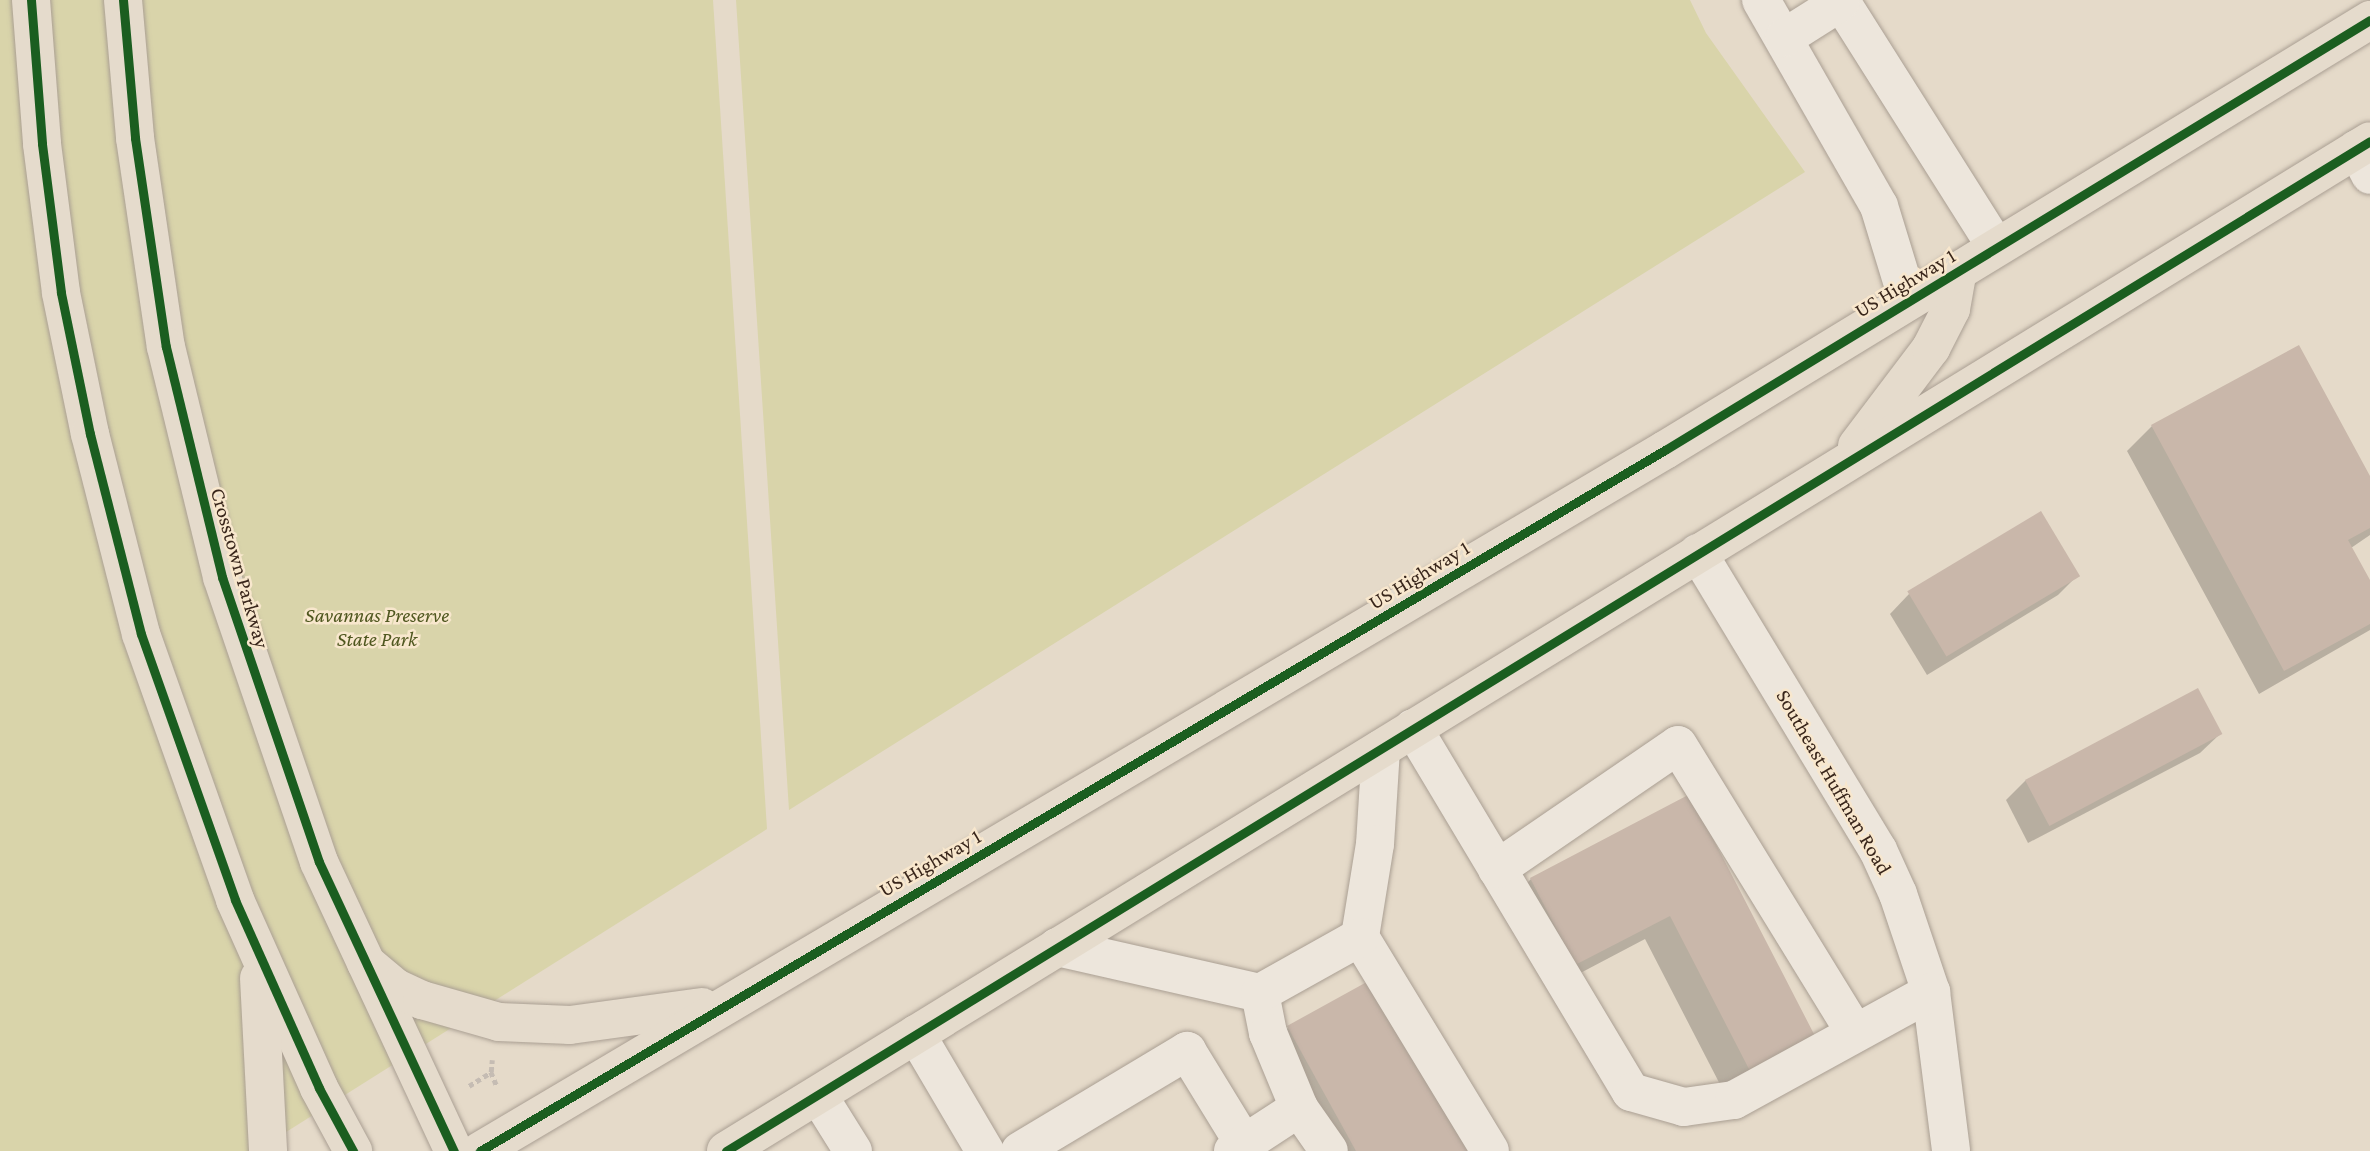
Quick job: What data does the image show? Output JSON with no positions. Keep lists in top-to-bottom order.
{
  "streets": {
    "main road": ["US Highway 1", "Crosstown Parkway"],
    "street": ["Southeast Huffman Road"]
  },
  "parks": ["Savannas Preserve State Park"]
}
